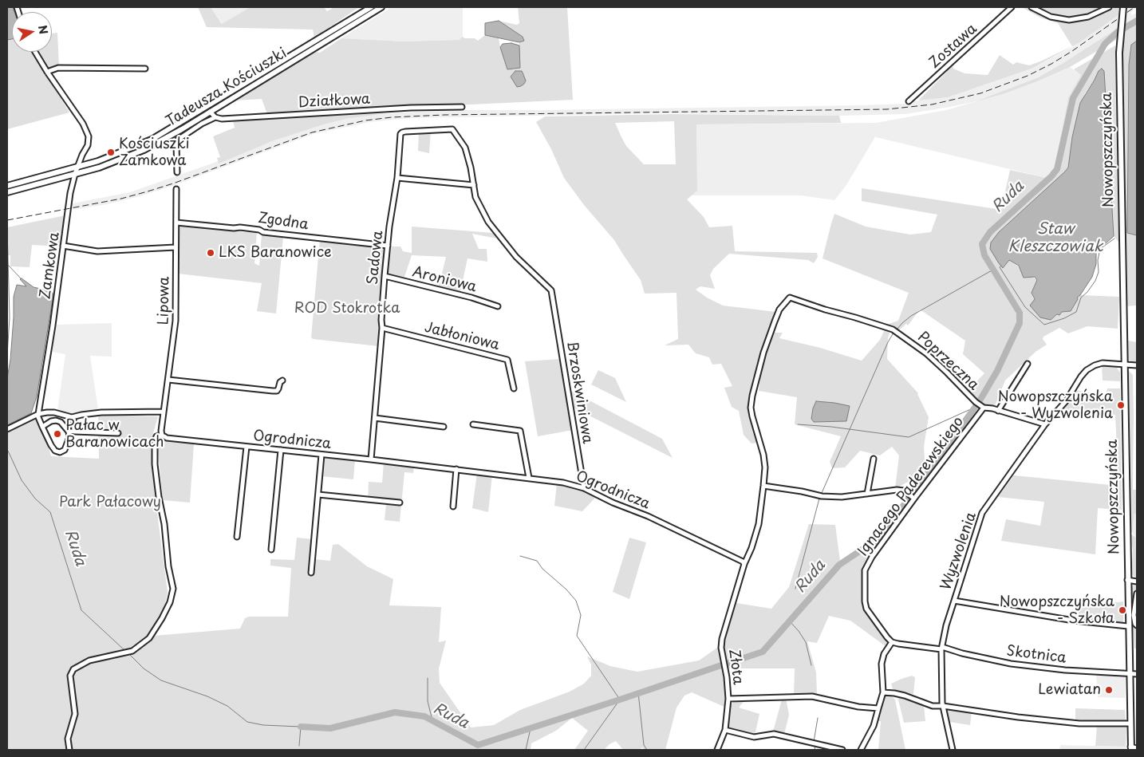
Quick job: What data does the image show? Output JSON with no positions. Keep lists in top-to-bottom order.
{
  "streets": {
    "main road": ["Tadeusza Kościuszki", "Nowopszczyńska"],
    "street": [
      "Zostawa",
      "Działkowa",
      "Zgodna",
      "Sadowa",
      "Zamkowa",
      "Aroniowa",
      "Lipowa",
      "Jabłoniowa",
      "Poprzeczna",
      "Brzoskwiniowa",
      "Ogrodnicza",
      "Ignacego Paderewskiego",
      "Wyzwolenia",
      "Skotnica",
      "Złota"
    ]
  },
  "crossings": [
    ["Tadeusza Kościuszki", "Zamkowa"],
    ["Nowopszczyńska", "Wyzwolenia"],
    ["Nowopszczyńska", "Skotnica"],
    ["Zgodna", "Sadowa"],
    ["Zgodna", "Lipowa"],
    ["Sadowa", "Aroniowa"],
    ["Sadowa", "Jabłoniowa"],
    ["Sadowa", "Brzoskwiniowa"],
    ["Sadowa", "Ogrodnicza"],
    ["Poprzeczna", "Ignacego Paderewskiego"],
    ["Poprzeczna", "Wyzwolenia"],
    ["Brzoskwiniowa", "Ogrodnicza"],
    ["Ogrodnicza", "Złota"],
    ["Wyzwolenia", "Skotnica"]
  ],
  "water": ["Ruda", "Staw Kleszczowiak"],
  "parks": ["ROD Stokrotka", "Park Pałacowy"],
  "places": [
    "Kościuszki Zamkowa",
    "LKS Baranowice",
    "Nowopszczyńska - Wyzwolenia",
    "Pałac w Baranowicach",
    "Nowopszczyńska - Szkoła",
    "Lewiatan"
  ],
  "north": "right"
}
